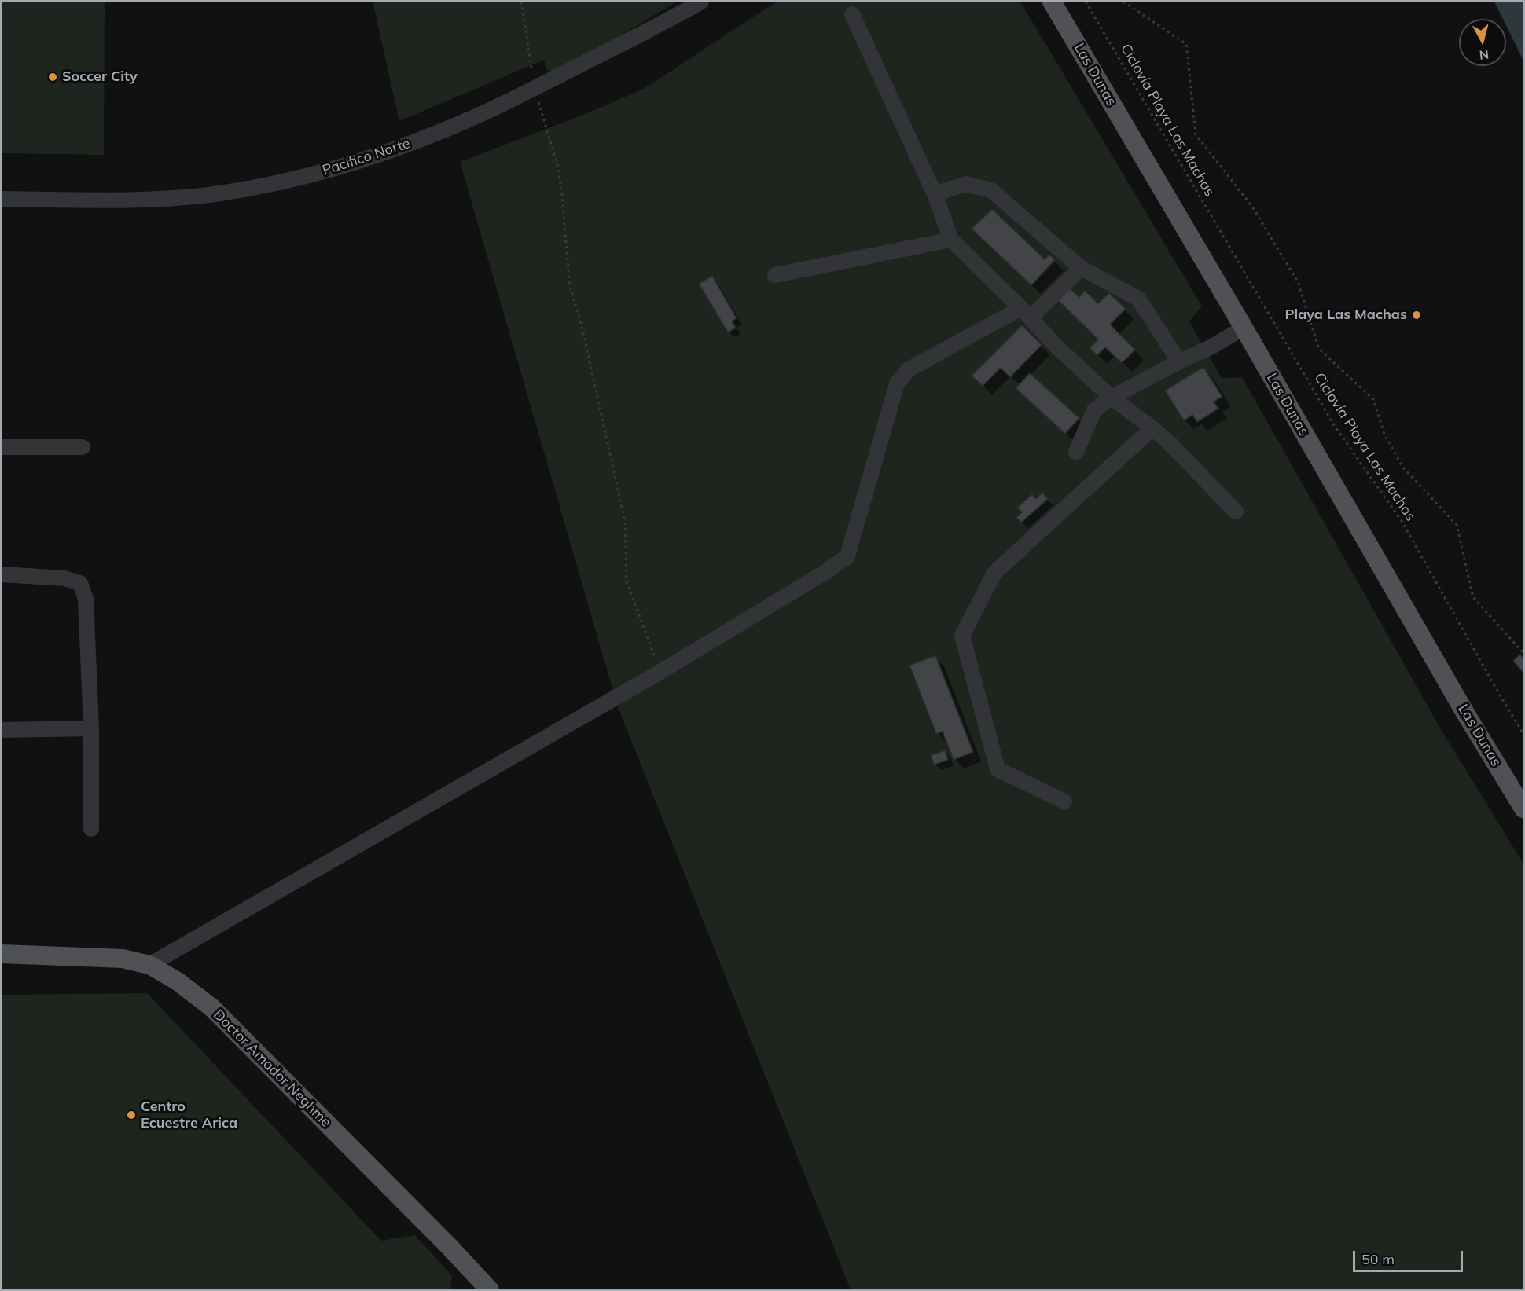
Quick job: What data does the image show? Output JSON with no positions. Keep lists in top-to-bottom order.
{
  "streets": {
    "main road": ["Las Dunas", "Doctor Amador Neghme"],
    "street": ["Pacífico Norte"],
    "path": ["Ciclovía Playa Las Machas"]
  },
  "places": ["Soccer City", "Playa Las Machas", "Centro Ecuestre Arica"],
  "scale_bar": "50 m",
  "north": "bottom"
}
